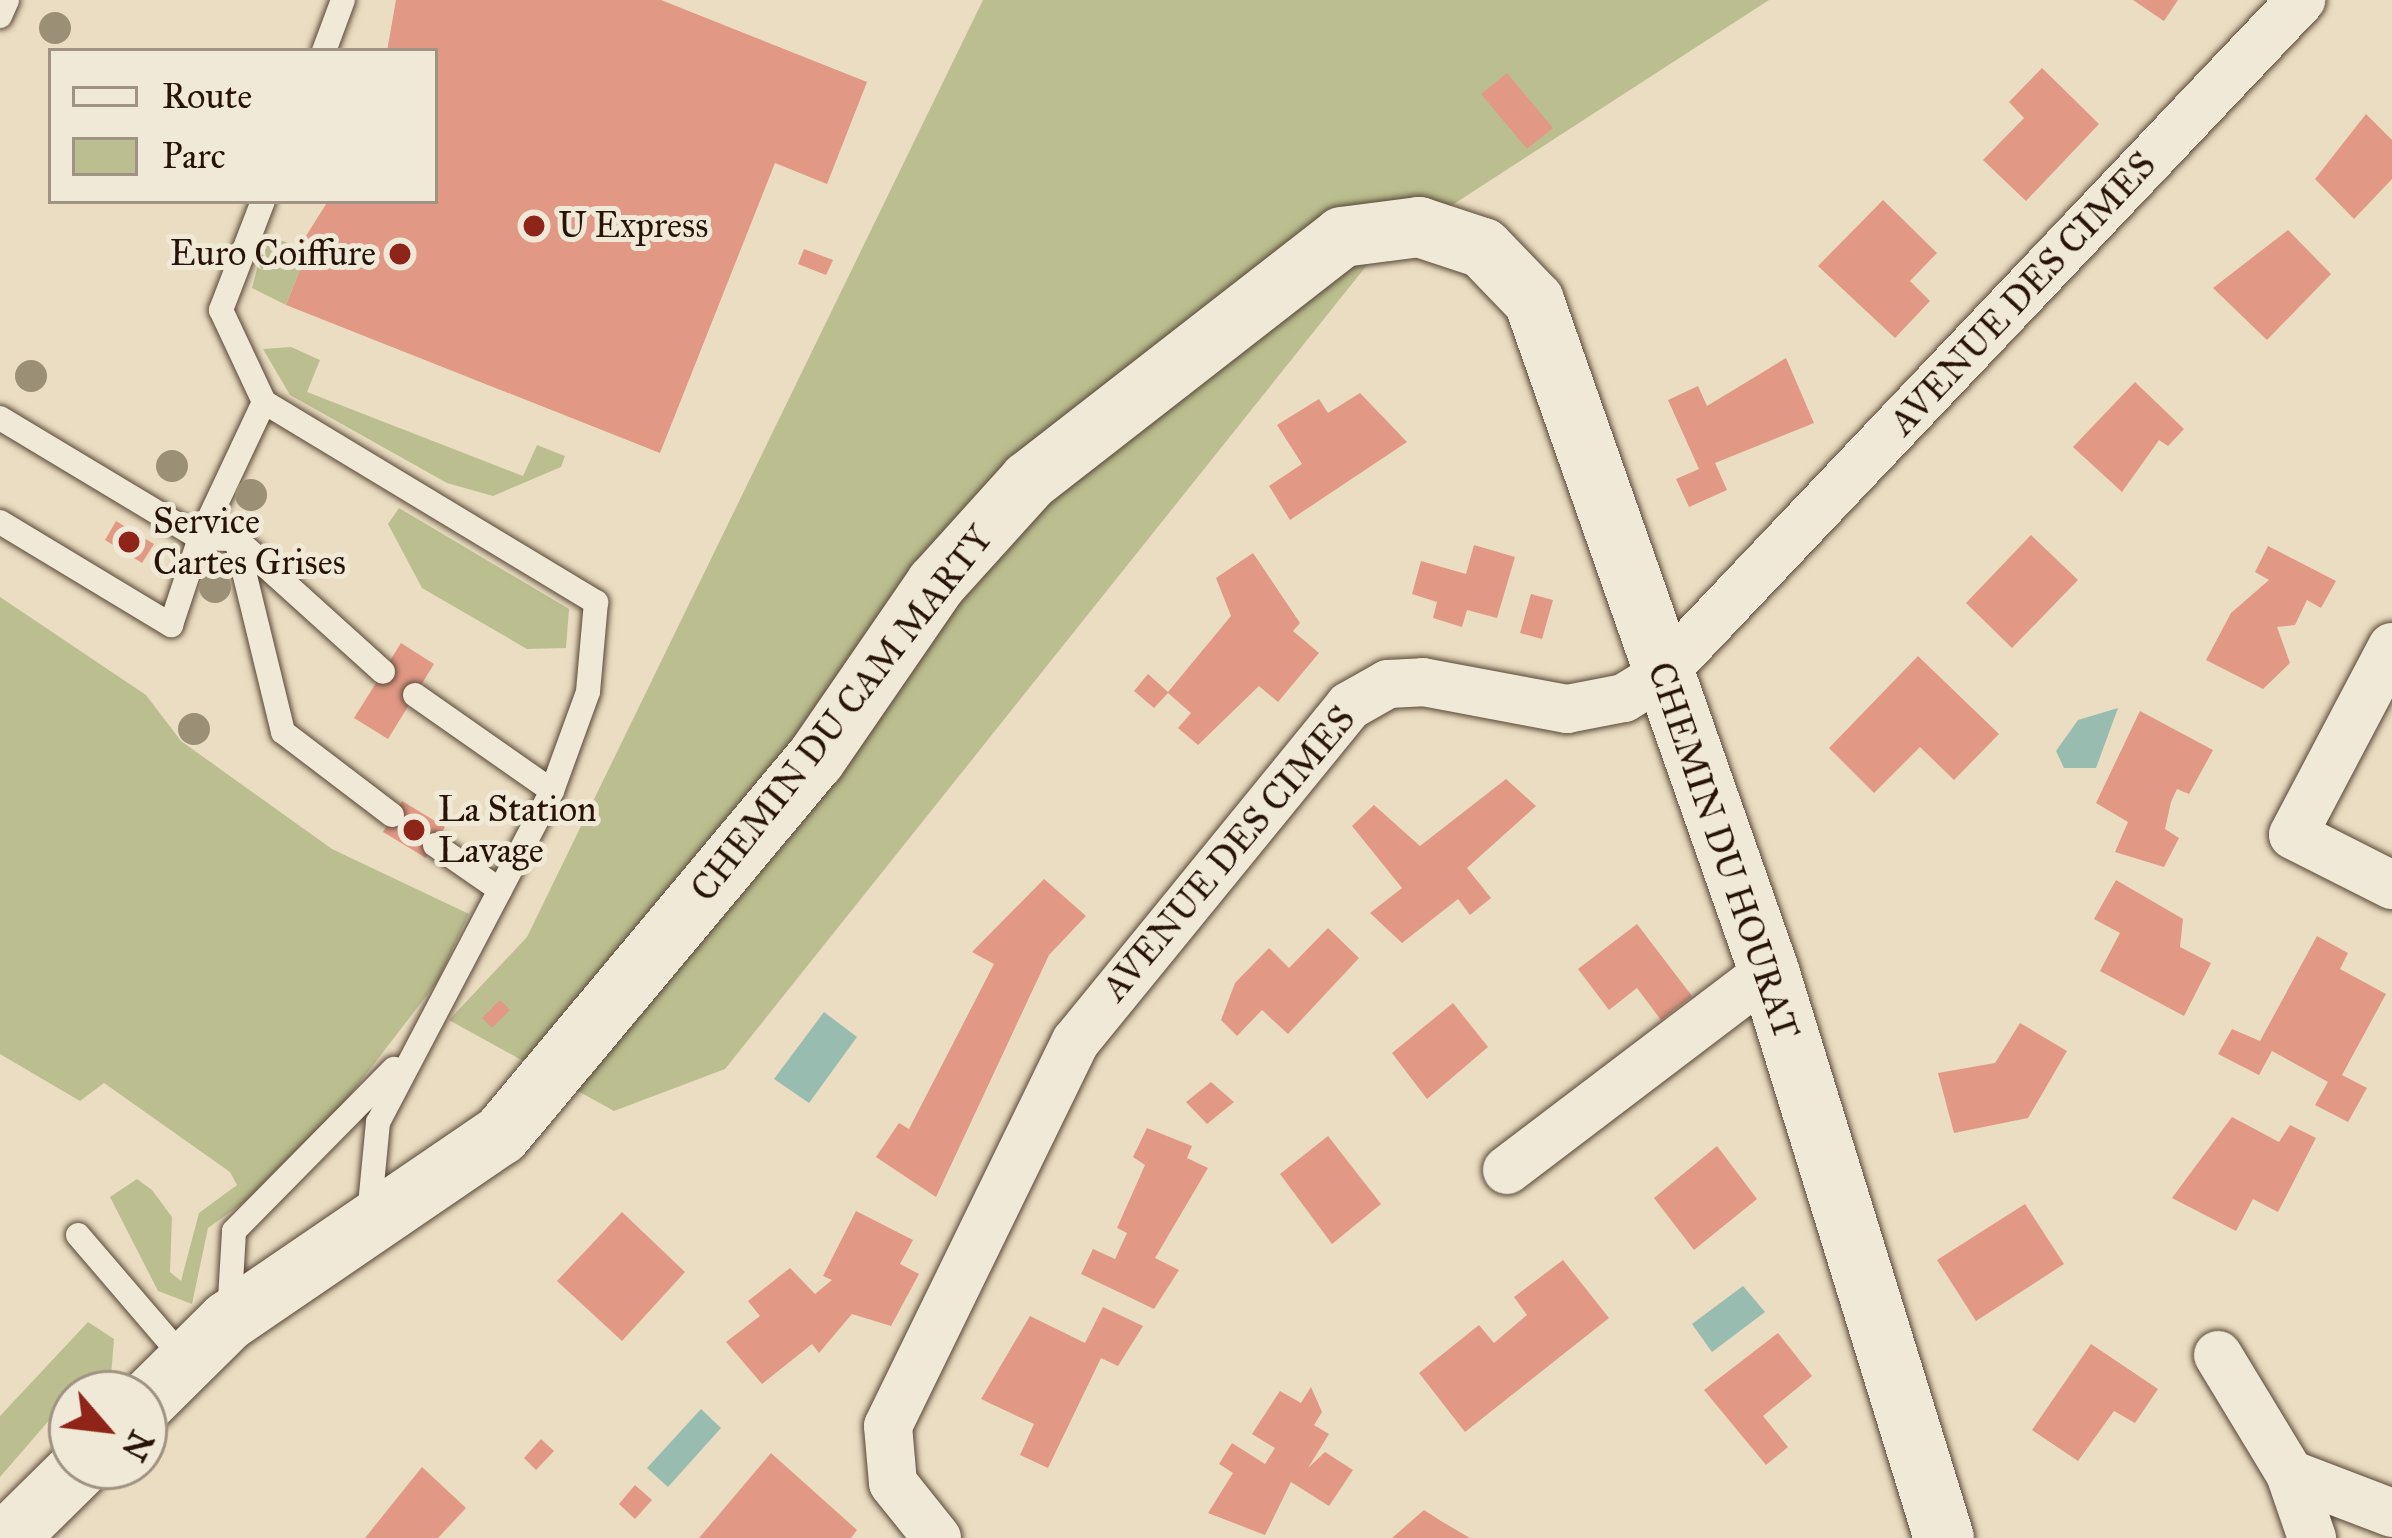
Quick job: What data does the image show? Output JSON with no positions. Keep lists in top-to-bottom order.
{
  "streets": {
    "street": ["AVENUE DES CIMES", "CHEMIN DU CAM MARTY", "CHEMIN DU HOURAT"]
  },
  "crossings": [
    ["AVENUE DES CIMES", "CHEMIN DU HOURAT"],
    ["CHEMIN DU CAM MARTY", "CHEMIN DU HOURAT"]
  ],
  "places": [
    "U Express",
    "Euro Coiffure",
    "Service Cartes Grises",
    "La Station Lavage"
  ],
  "legend": ["Route", "Parc"],
  "north": "bottom right"
}
